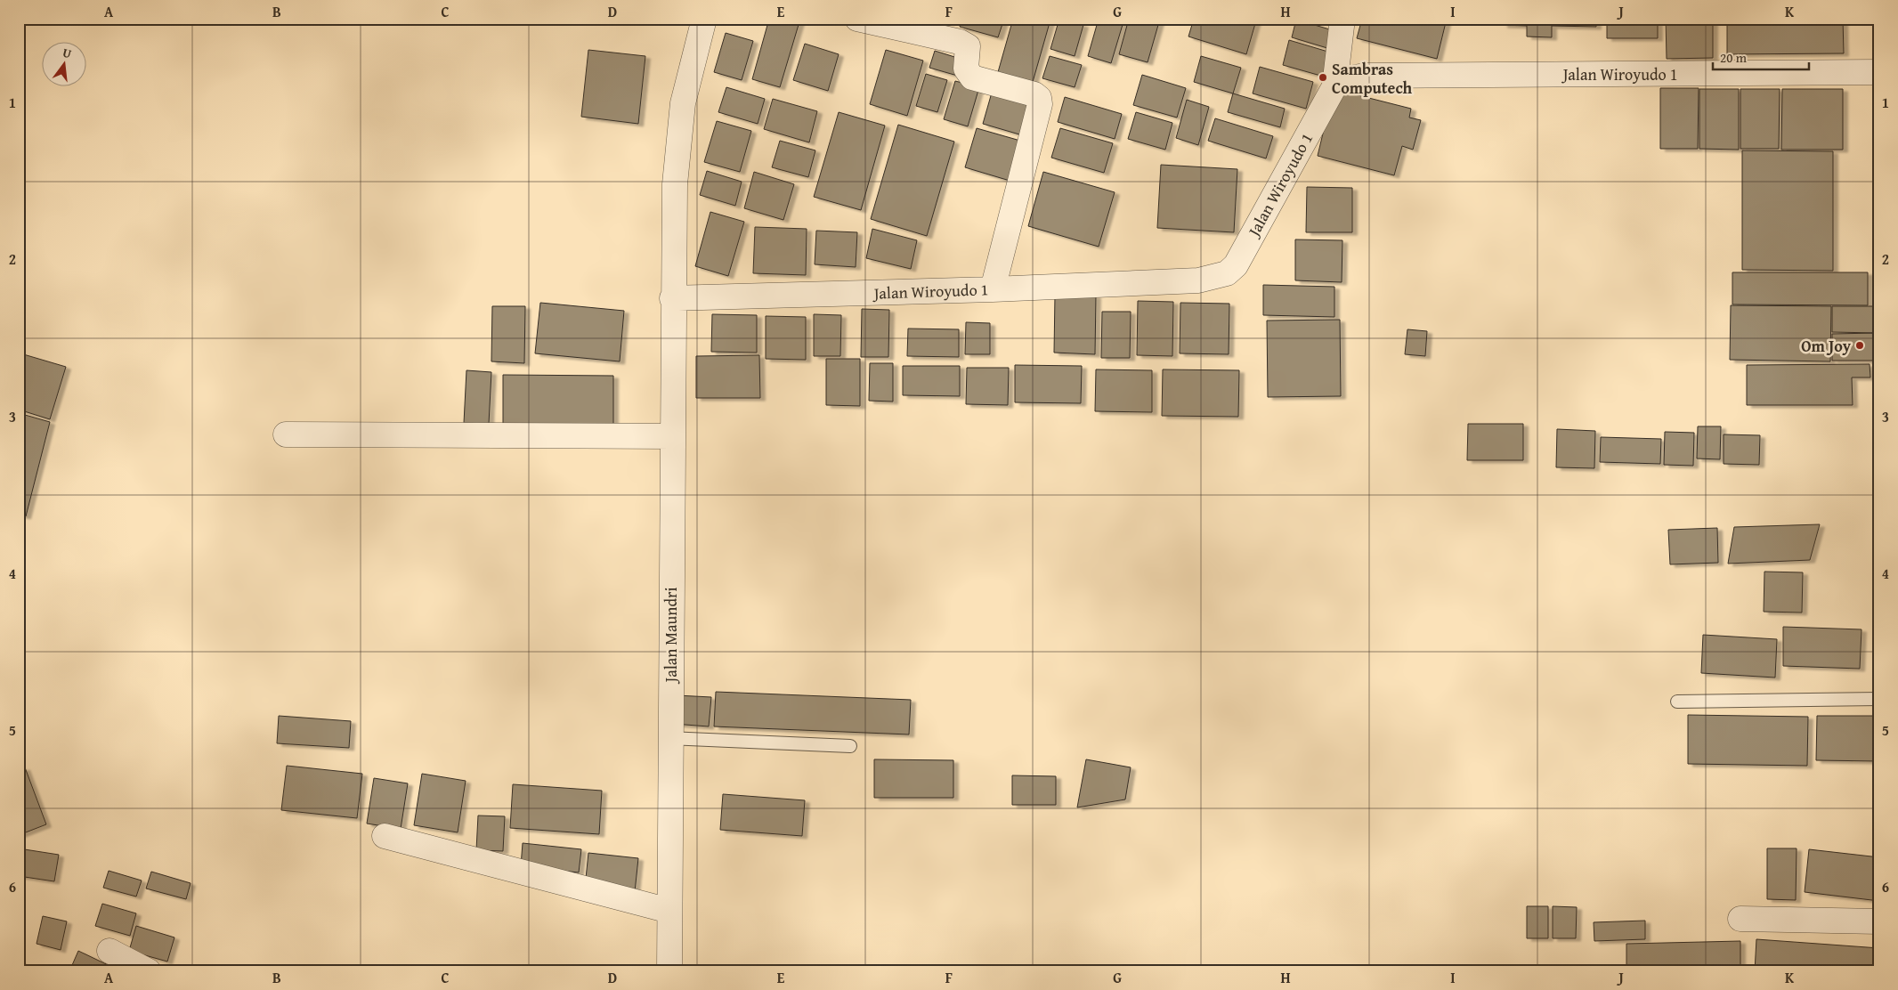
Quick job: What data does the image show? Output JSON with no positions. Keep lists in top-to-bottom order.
{
  "streets": {
    "street": ["Jalan Wiroyudo 1", "Jalan Maundri"]
  },
  "crossings": [
    ["Jalan Wiroyudo 1", "Jalan Maundri"]
  ],
  "places": ["Sambras Computech", "Om Joy"],
  "scale_bar": "20 m",
  "north": "top",
  "grid": {
    "columns": [
      "A",
      "B",
      "C",
      "D",
      "E",
      "F",
      "G",
      "H",
      "I",
      "J",
      "K"
    ],
    "rows": [
      "1",
      "2",
      "3",
      "4",
      "5",
      "6"
    ]
  }
}
